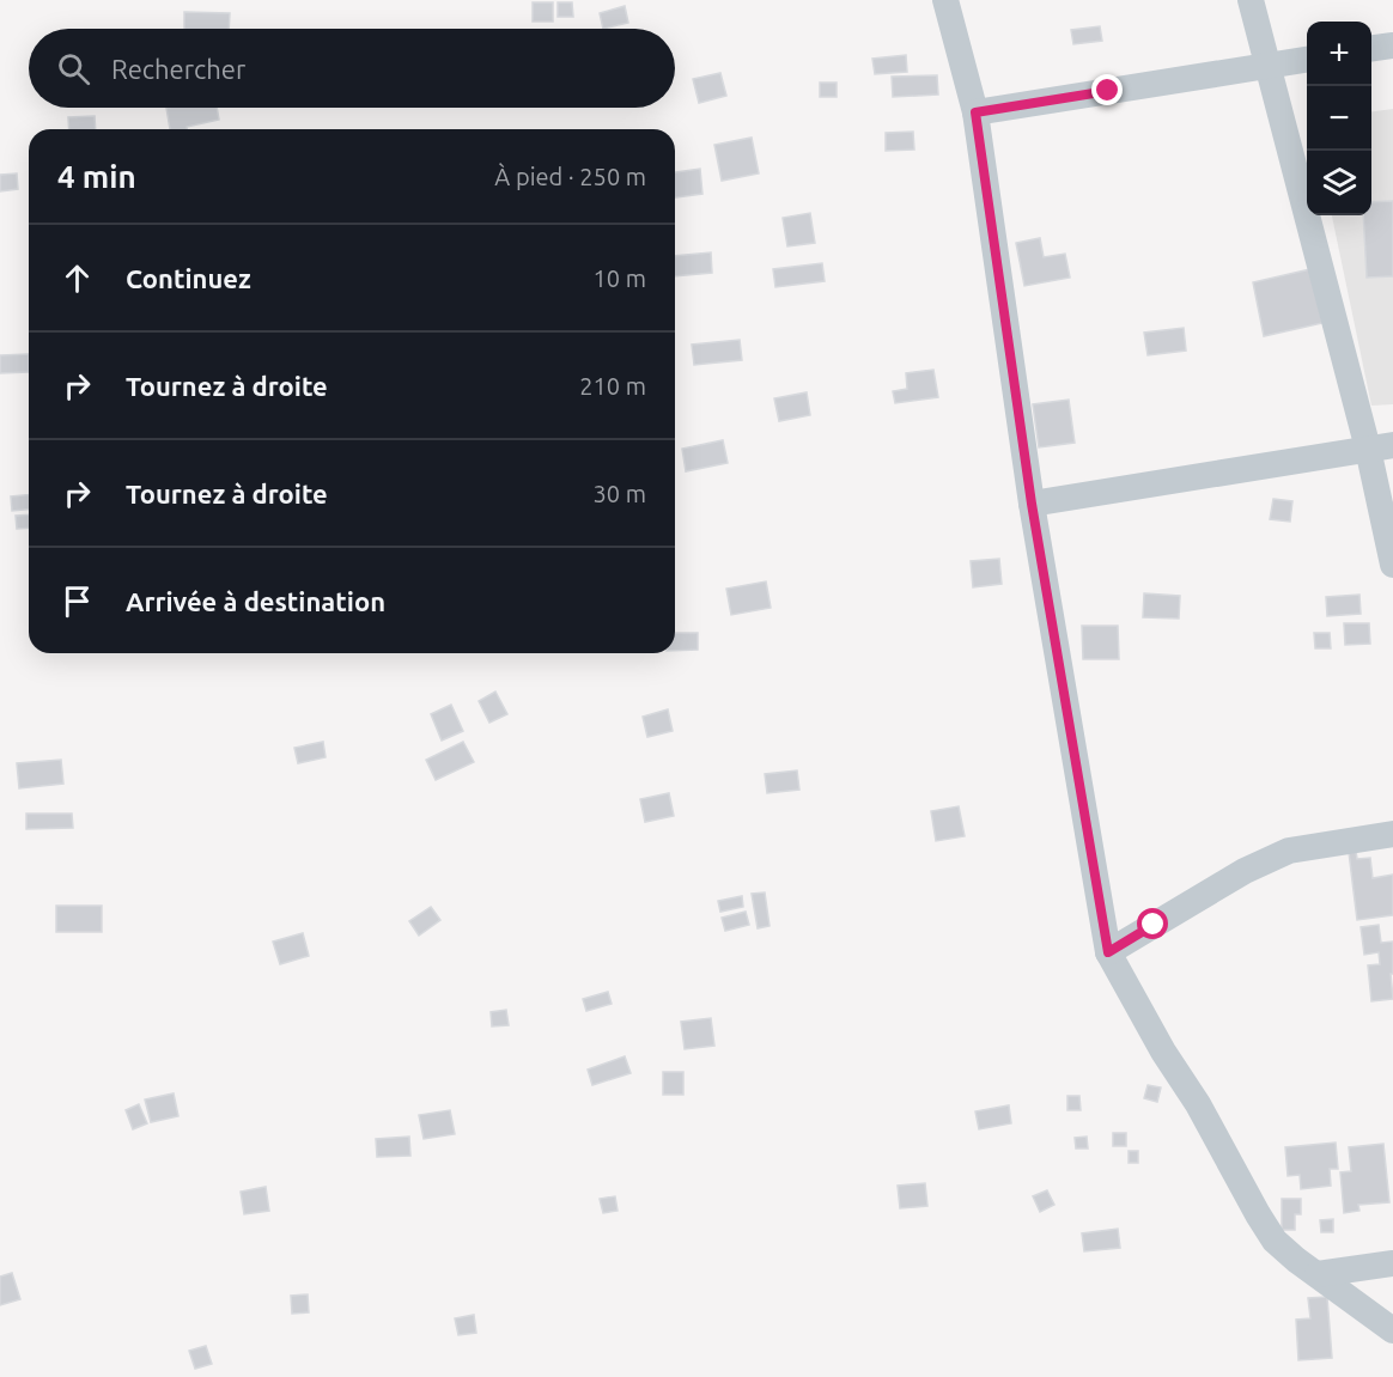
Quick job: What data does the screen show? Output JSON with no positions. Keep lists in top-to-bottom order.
{
  "page": {
    "map_buttons": ["+", "−"],
    "search": "Rechercher",
    "heading": ["4 min", "À pied · 250 m"],
    "list": [
      ["Continuez", "10 m"],
      ["Tournez à droite", "210 m"],
      ["Tournez à droite", "30 m"],
      "Arrivée à destination"
    ]
  }
}
